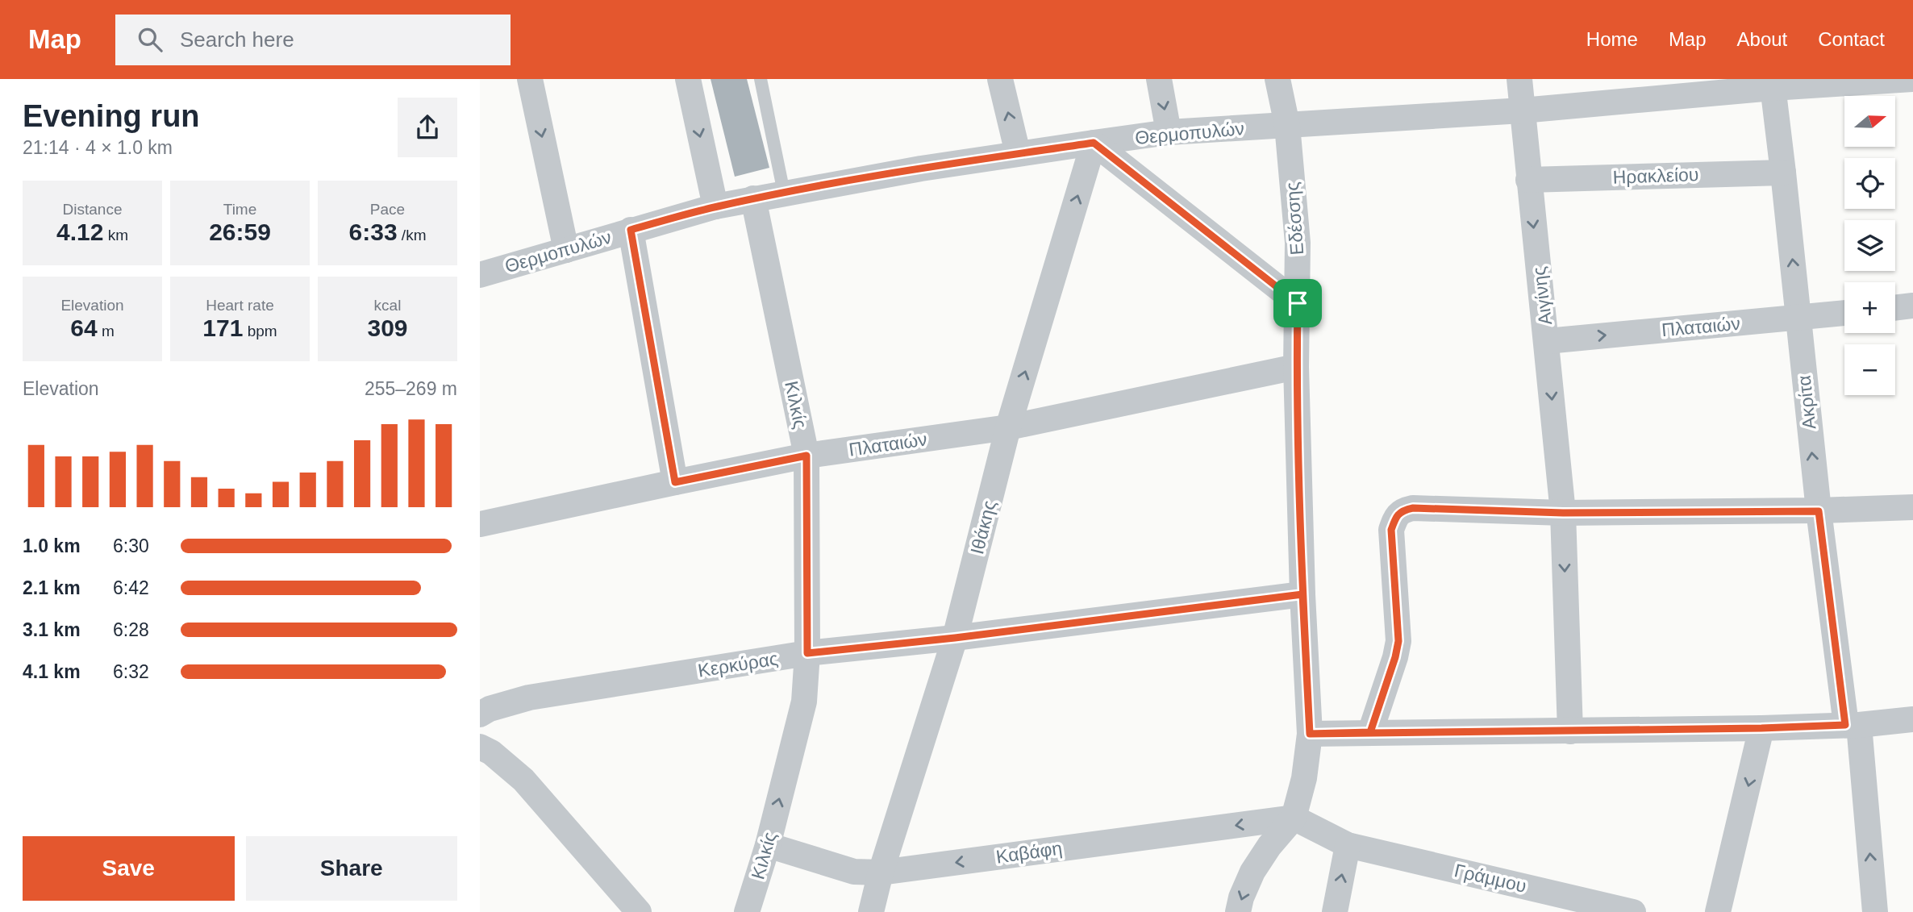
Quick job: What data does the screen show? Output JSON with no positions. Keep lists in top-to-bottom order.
{
  "streets": {
    "street": [
      "Θερμοπυλών",
      "Ηρακλείου",
      "Εδέσσης",
      "Αιγίνης",
      "Πλαταιών",
      "Ακρίτα",
      "Κιλκίς",
      "Ιθάκης",
      "Κερκύρας",
      "Καβάφη",
      "Γράμμου"
    ]
  },
  "crossings": [
    ["Θερμοπυλών", "Εδέσσης"],
    ["Θερμοπυλών", "Αιγίνης"],
    ["Θερμοπυλών", "Ακρίτα"],
    ["Θερμοπυλών", "Κιλκίς"],
    ["Θερμοπυλών", "Ιθάκης"],
    ["Ηρακλείου", "Αιγίνης"],
    ["Ηρακλείου", "Ακρίτα"],
    ["Εδέσσης", "Πλαταιών"],
    ["Εδέσσης", "Κερκύρας"],
    ["Εδέσσης", "Καβάφη"],
    ["Αιγίνης", "Πλαταιών"],
    ["Πλαταιών", "Ακρίτα"],
    ["Πλαταιών", "Κιλκίς"],
    ["Πλαταιών", "Ιθάκης"],
    ["Κιλκίς", "Κερκύρας"],
    ["Κιλκίς", "Καβάφη"],
    ["Ιθάκης", "Κερκύρας"],
    ["Ιθάκης", "Καβάφη"]
  ],
  "one_way": ["Αιγίνης", "Ιθάκης", "Καβάφη"],
  "north": "right",
  "page": {
    "header": "Map",
    "search": "Search here",
    "nav": [
      "Home",
      "Map",
      "About",
      "Contact"
    ],
    "heading": ["Evening run", "21:14 · 4 × 1.0 km"],
    "map_buttons": ["+", "−"],
    "stats": [
      ["Distance", "4.12 km"],
      ["Time", "26:59"],
      ["Pace", "6:33 /km"],
      ["Elevation", "64 m"],
      ["Heart rate", "171 bpm"],
      ["kcal", "309"]
    ],
    "chart": ["Elevation", "255–269 m"],
    "list": [
      {
        "name": "1.0 km",
        "note": "6:30"
      },
      {
        "name": "2.1 km",
        "note": "6:42"
      },
      {
        "name": "3.1 km",
        "note": "6:28"
      },
      {
        "name": "4.1 km",
        "note": "6:32"
      }
    ],
    "buttons": ["Save", "Share"]
  }
}
